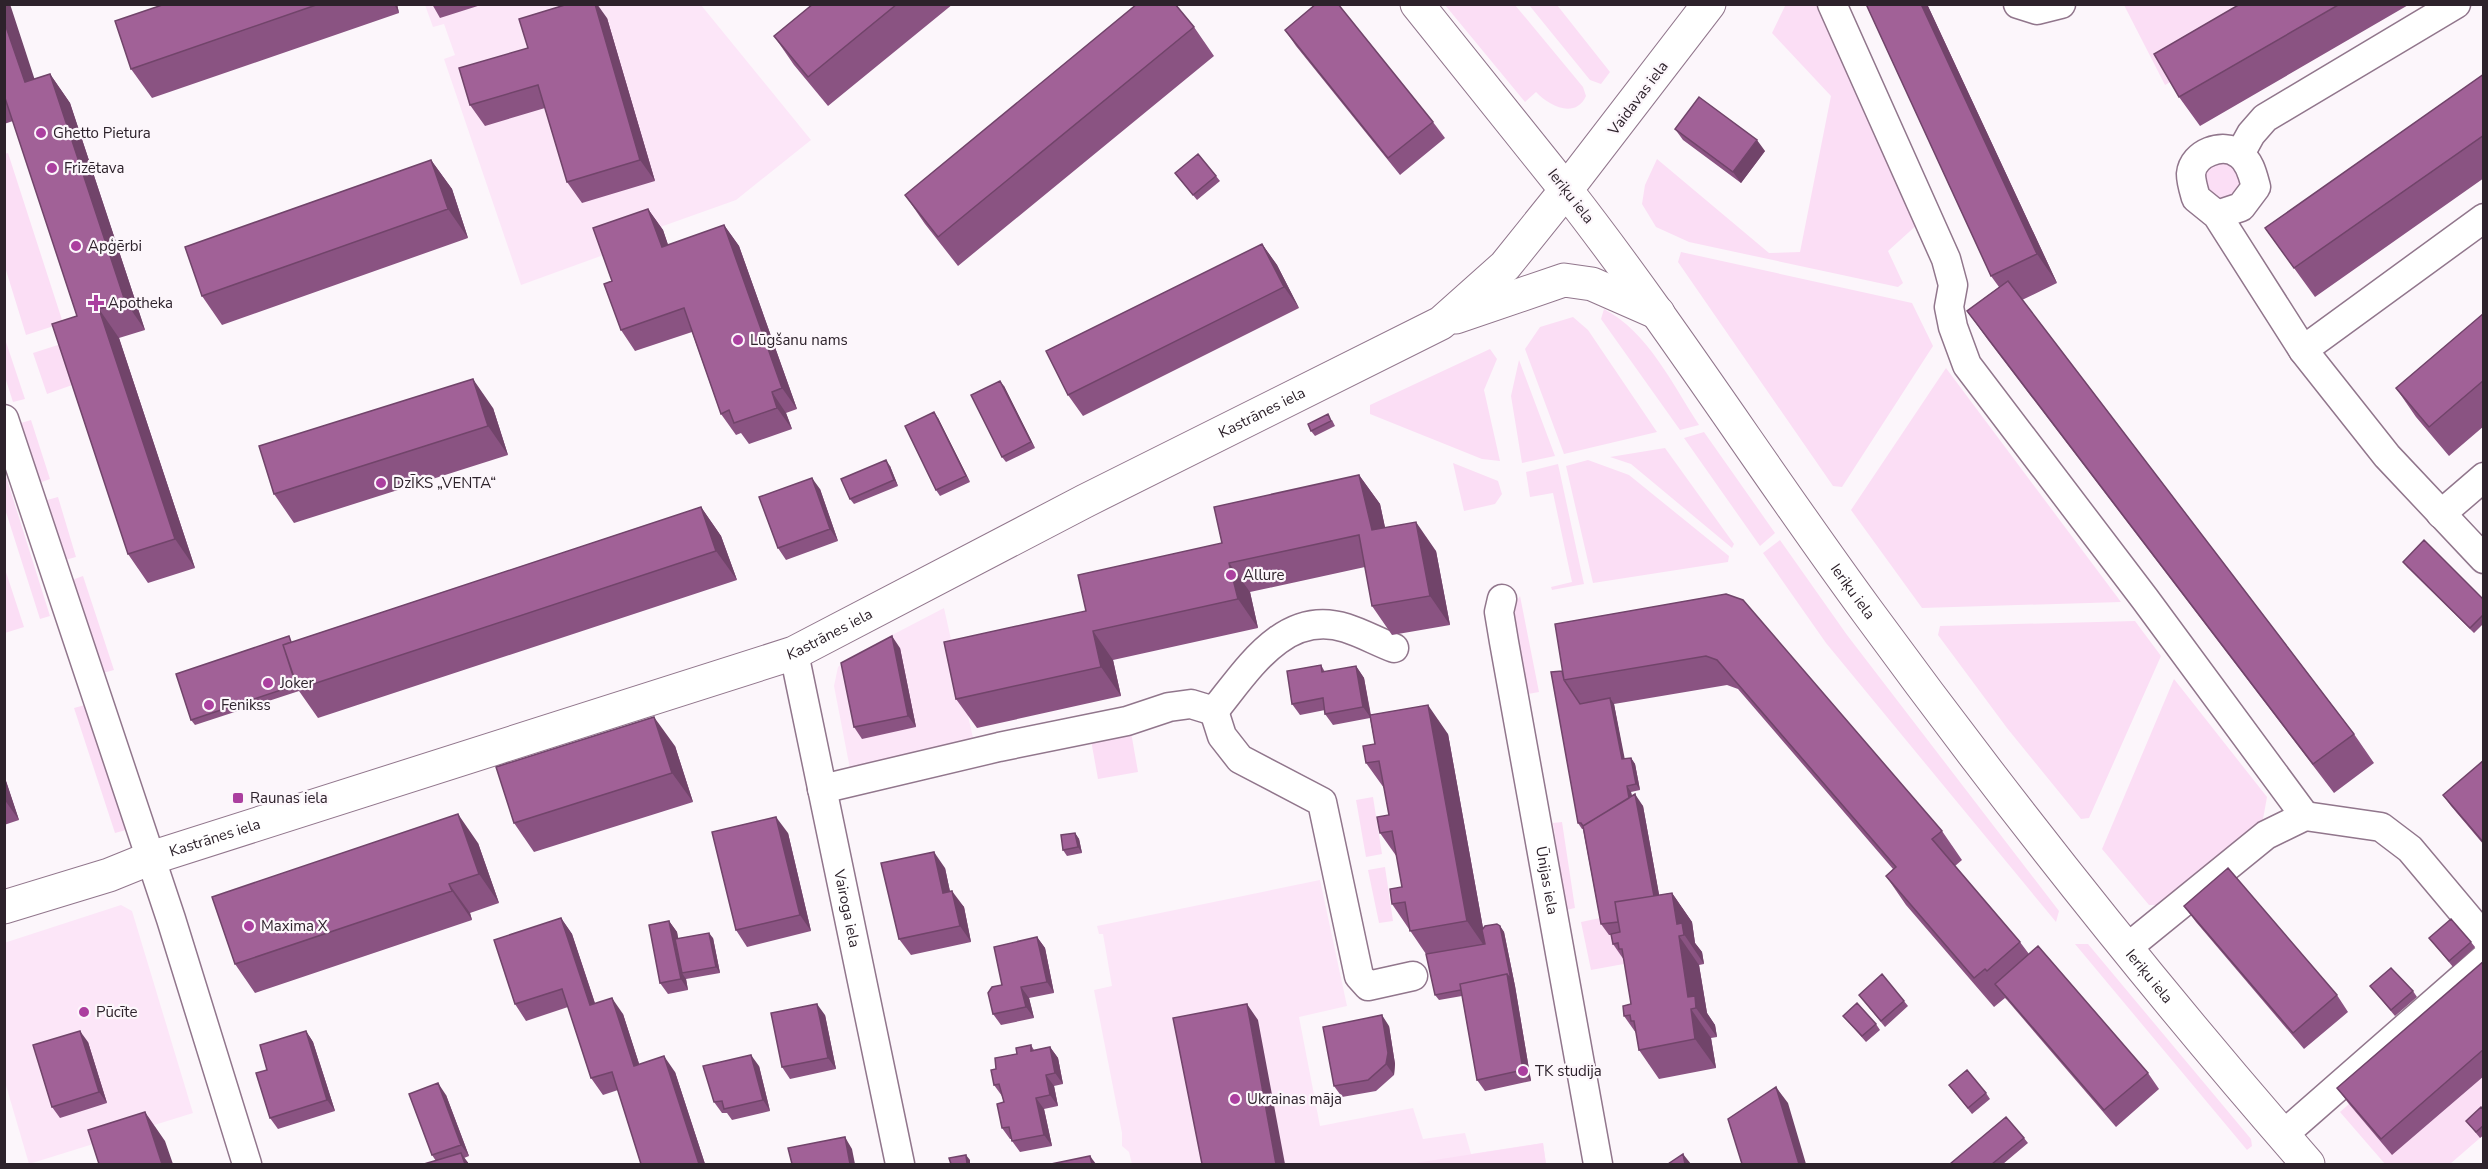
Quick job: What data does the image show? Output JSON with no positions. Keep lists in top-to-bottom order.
{
  "streets": {
    "street": [
      "Vaidavas iela",
      "Ieriķu iela",
      "Kastrānes iela",
      "Ūnijas iela",
      "Vairoga iela"
    ]
  },
  "crossings": [
    ["Vaidavas iela", "Ieriķu iela"],
    ["Vaidavas iela", "Kastrānes iela"],
    ["Ieriķu iela", "Kastrānes iela"],
    ["Kastrānes iela", "Vairoga iela"]
  ],
  "places": {
    "other": [
      "Ghetto Pietura",
      "Frizētava",
      "Apģērbi",
      "Lūgšanu nams",
      "DzĪKS „VENTA“",
      "Allure",
      "Joker",
      "Fenikss",
      "Maxima X",
      "Pūcīte",
      "TK studija",
      "Ukrainas māja"
    ],
    "health": ["Apotheka"],
    "transit": ["Raunas iela"]
  }
}
